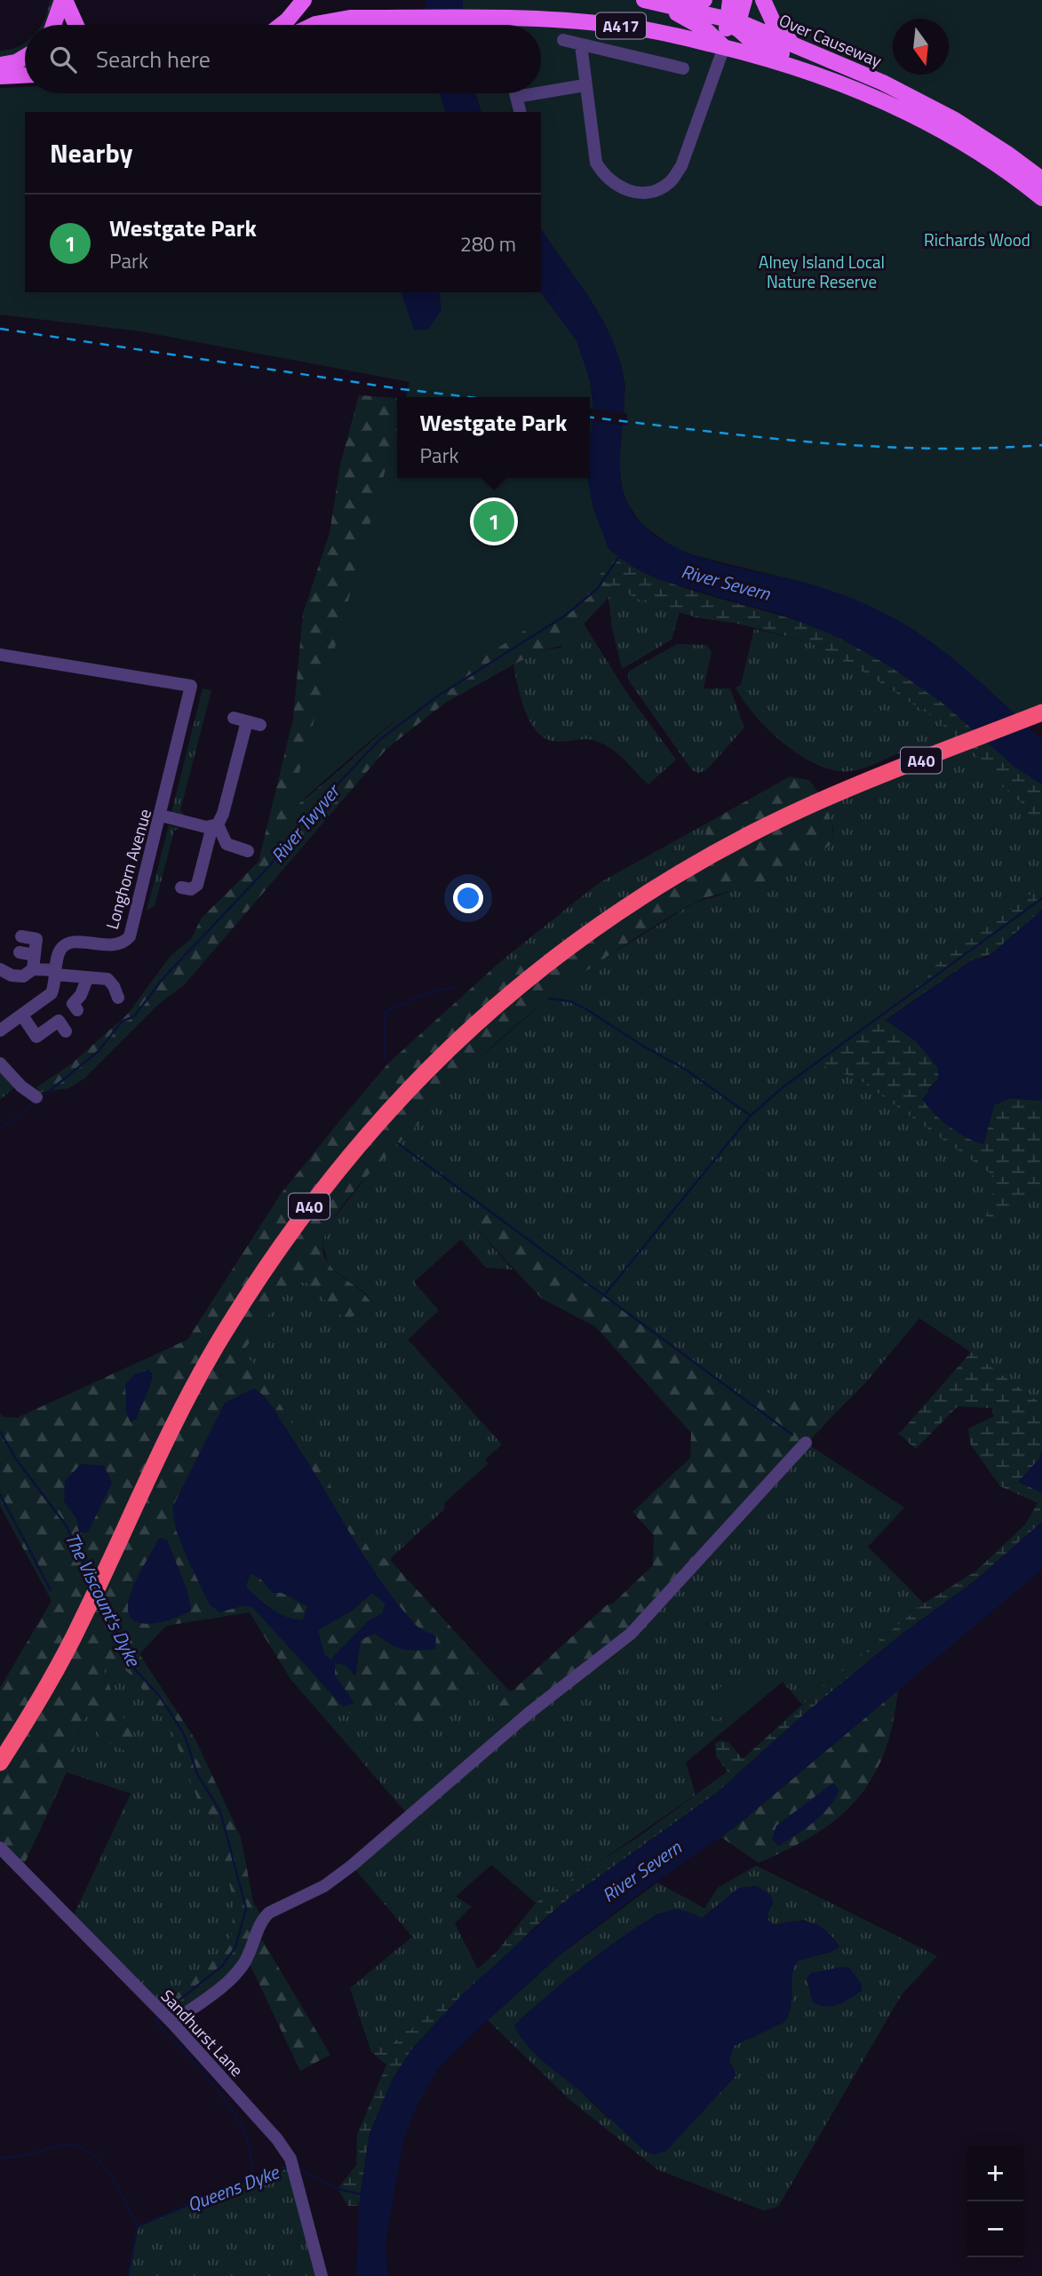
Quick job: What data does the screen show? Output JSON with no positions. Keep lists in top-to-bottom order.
{
  "streets": {
    "highway": ["A40"],
    "main road": ["A417", "Over Causeway"],
    "street": ["Longhorn Avenue", "Sandhurst Lane"]
  },
  "crossings": [
    ["A417", "Over Causeway"]
  ],
  "water": [
    "River Severn",
    "River Twyver",
    "The Viscount's Dyke",
    "Queens Dyke"
  ],
  "parks": ["Richards Wood", "Alney Island Local Nature Reserve"],
  "north": "bottom",
  "page": {
    "search": "Search here",
    "heading": "Nearby",
    "list": [
      {
        "mark": "1",
        "name": "Westgate Park",
        "note": "Park",
        "value": "280 m"
      }
    ],
    "popup": ["Westgate Park", "Park"],
    "pins": "1",
    "map_buttons": ["+", "−"]
  }
}
